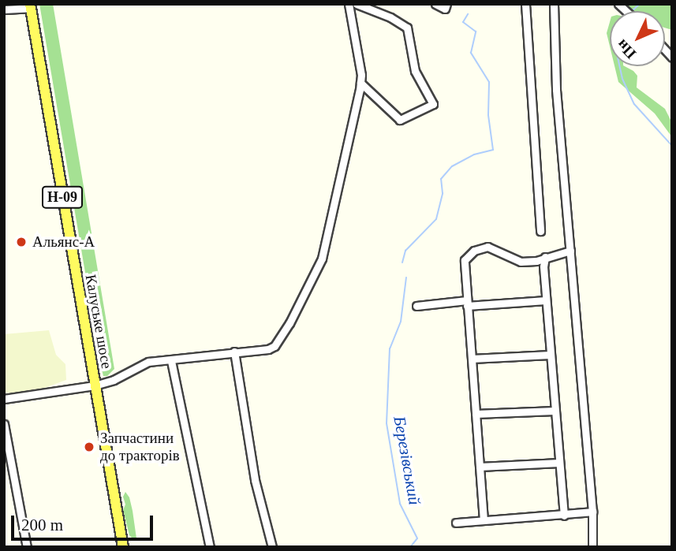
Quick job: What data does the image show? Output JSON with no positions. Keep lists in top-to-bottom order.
{
  "streets": {
    "main road": ["Н-09", "Калуське шосе"]
  },
  "water": ["Березівський"],
  "places": ["Альянс-А", "Запчастини до тракторів"],
  "scale_bar": "200 m",
  "north": "bottom left"
}
